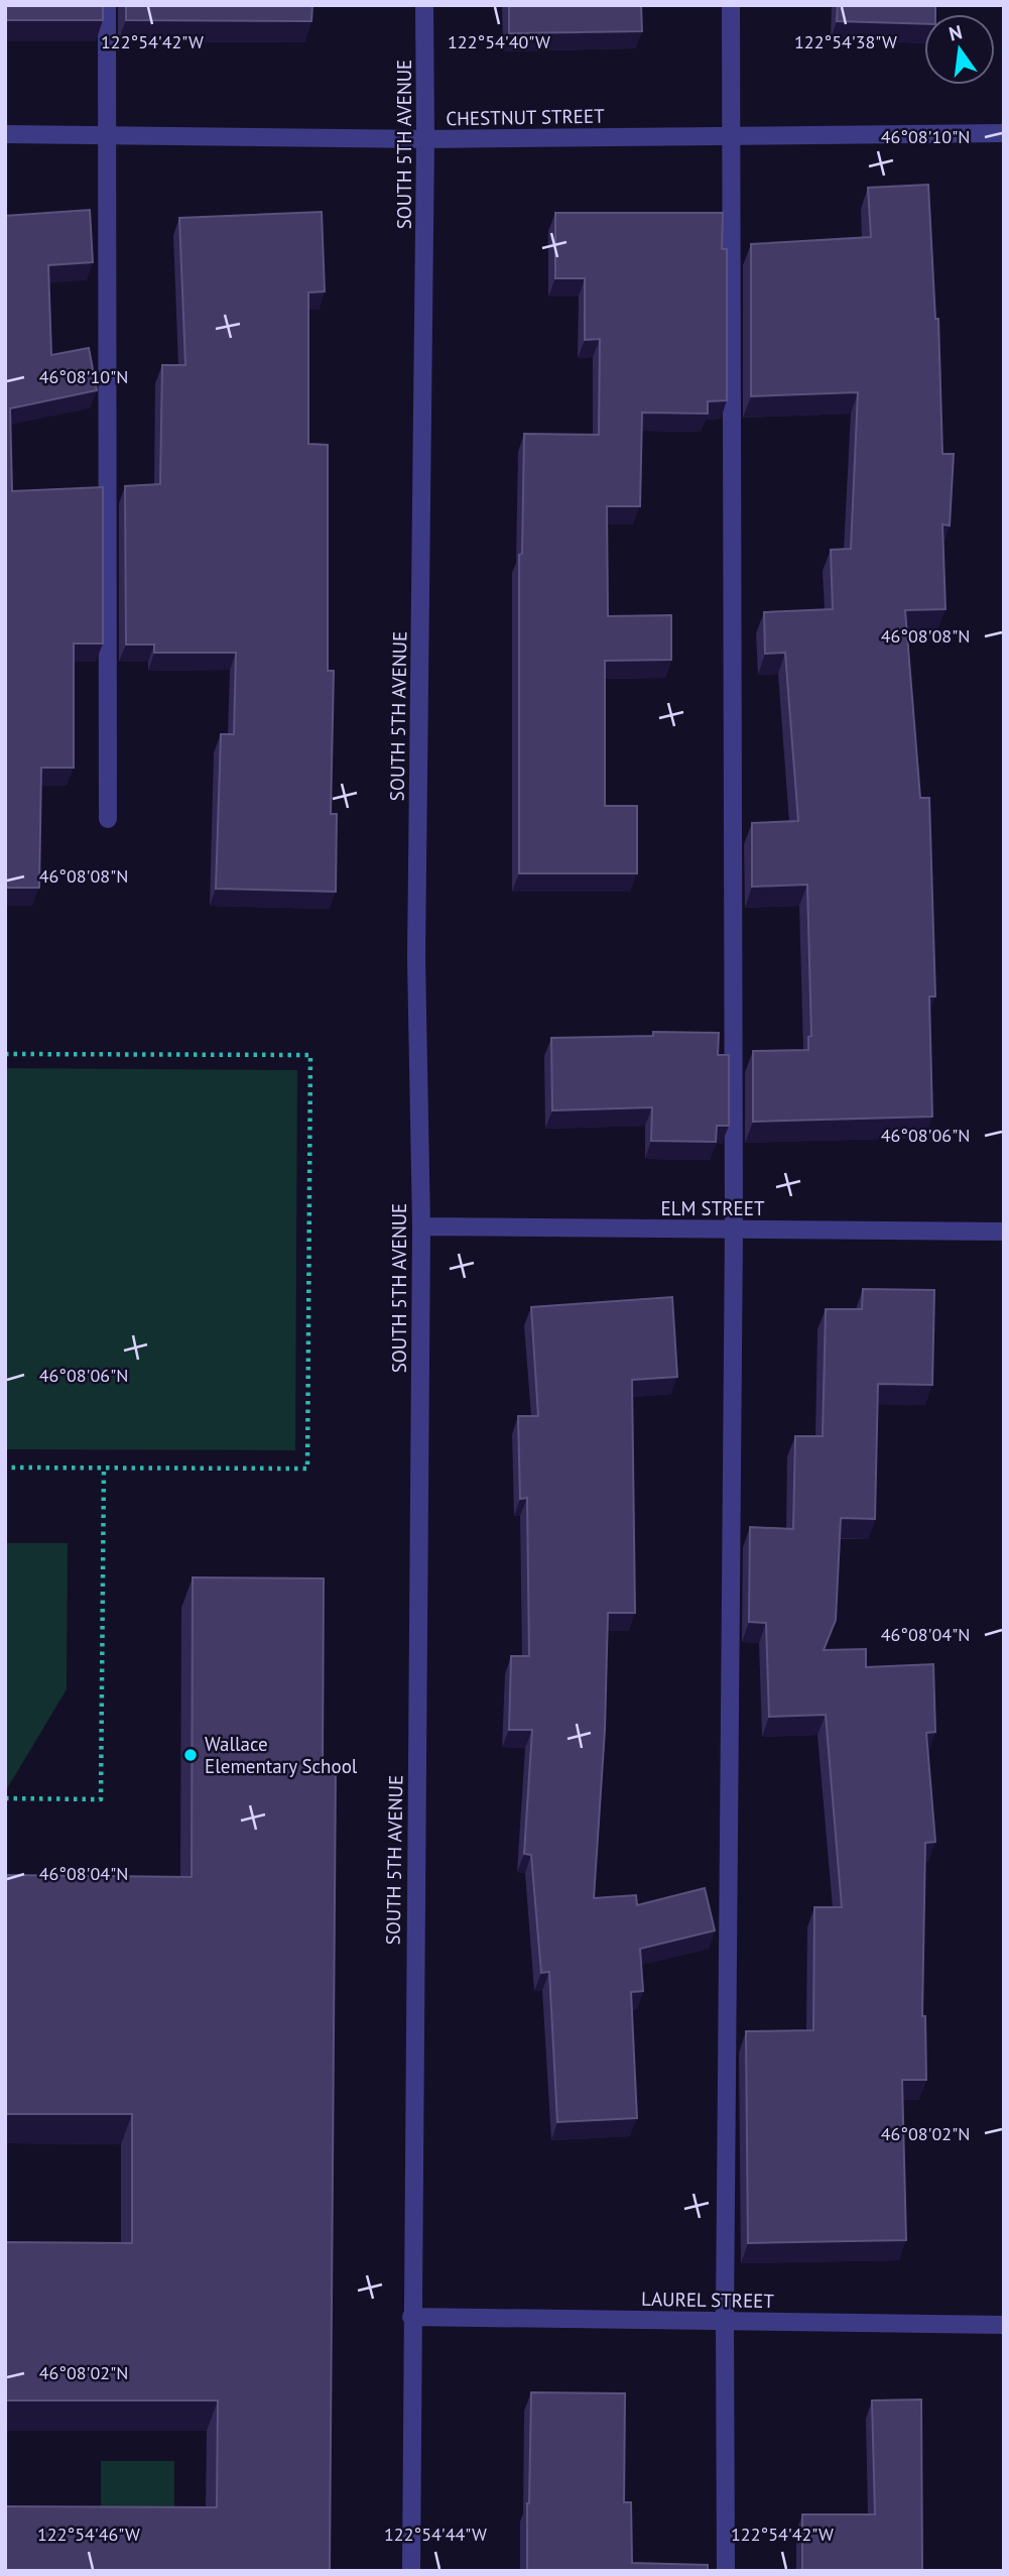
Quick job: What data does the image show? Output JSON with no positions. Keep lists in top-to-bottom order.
{
  "streets": {
    "street": [
      "CHESTNUT STREET",
      "SOUTH 5TH AVENUE",
      "ELM STREET",
      "LAUREL STREET"
    ]
  },
  "crossings": [
    ["CHESTNUT STREET", "SOUTH 5TH AVENUE"],
    ["SOUTH 5TH AVENUE", "ELM STREET"],
    ["SOUTH 5TH AVENUE", "LAUREL STREET"]
  ],
  "places": ["Wallace Elementary School"],
  "north": "top",
  "coordinates": [
    "122°54'42\"W",
    "122°54'40\"W",
    "122°54'38\"W",
    "46°08'10\"N",
    "46°08'08\"N",
    "46°08'06\"N",
    "46°08'04\"N",
    "46°08'02\"N",
    "122°54'46\"W",
    "122°54'44\"W"
  ]
}
